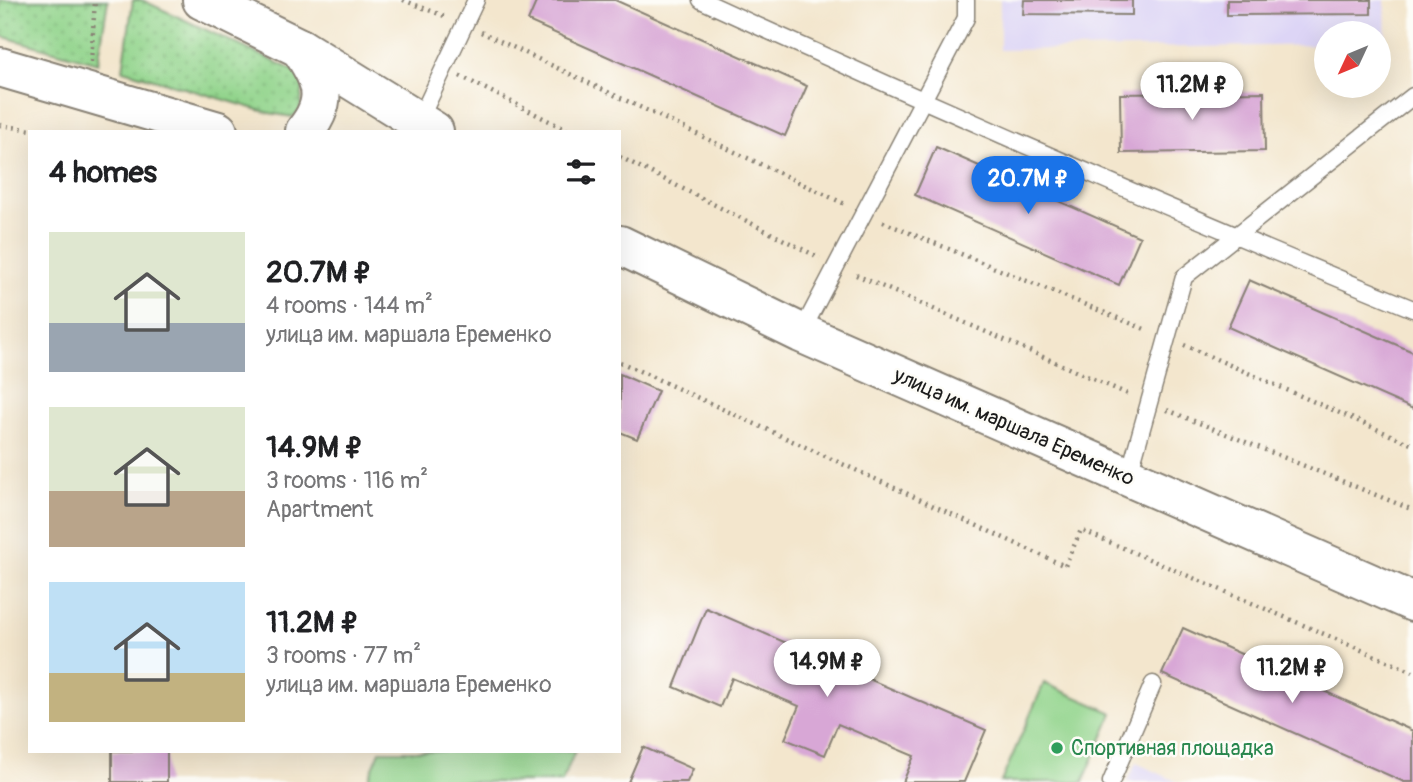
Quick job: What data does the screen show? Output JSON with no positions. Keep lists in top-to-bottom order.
{
  "streets": {
    "highway": ["улица им. маршала Еременко"]
  },
  "places": ["Спортивная площадка"],
  "north": "bottom left",
  "page": {
    "price": [
      "11.2M ₽",
      "20.7M ₽",
      "14.9M ₽",
      "11.2M ₽"
    ],
    "heading": "4 homes",
    "list": [
      {
        "name": "20.7M ₽",
        "note": "4 rooms · 144 m² · улица им. маршала Еременко"
      },
      {
        "name": "14.9M ₽",
        "note": "3 rooms · 116 m² · Apartment"
      },
      {
        "name": "11.2M ₽",
        "note": "3 rooms · 77 m² · улица им. маршала Еременко"
      }
    ]
  }
}
